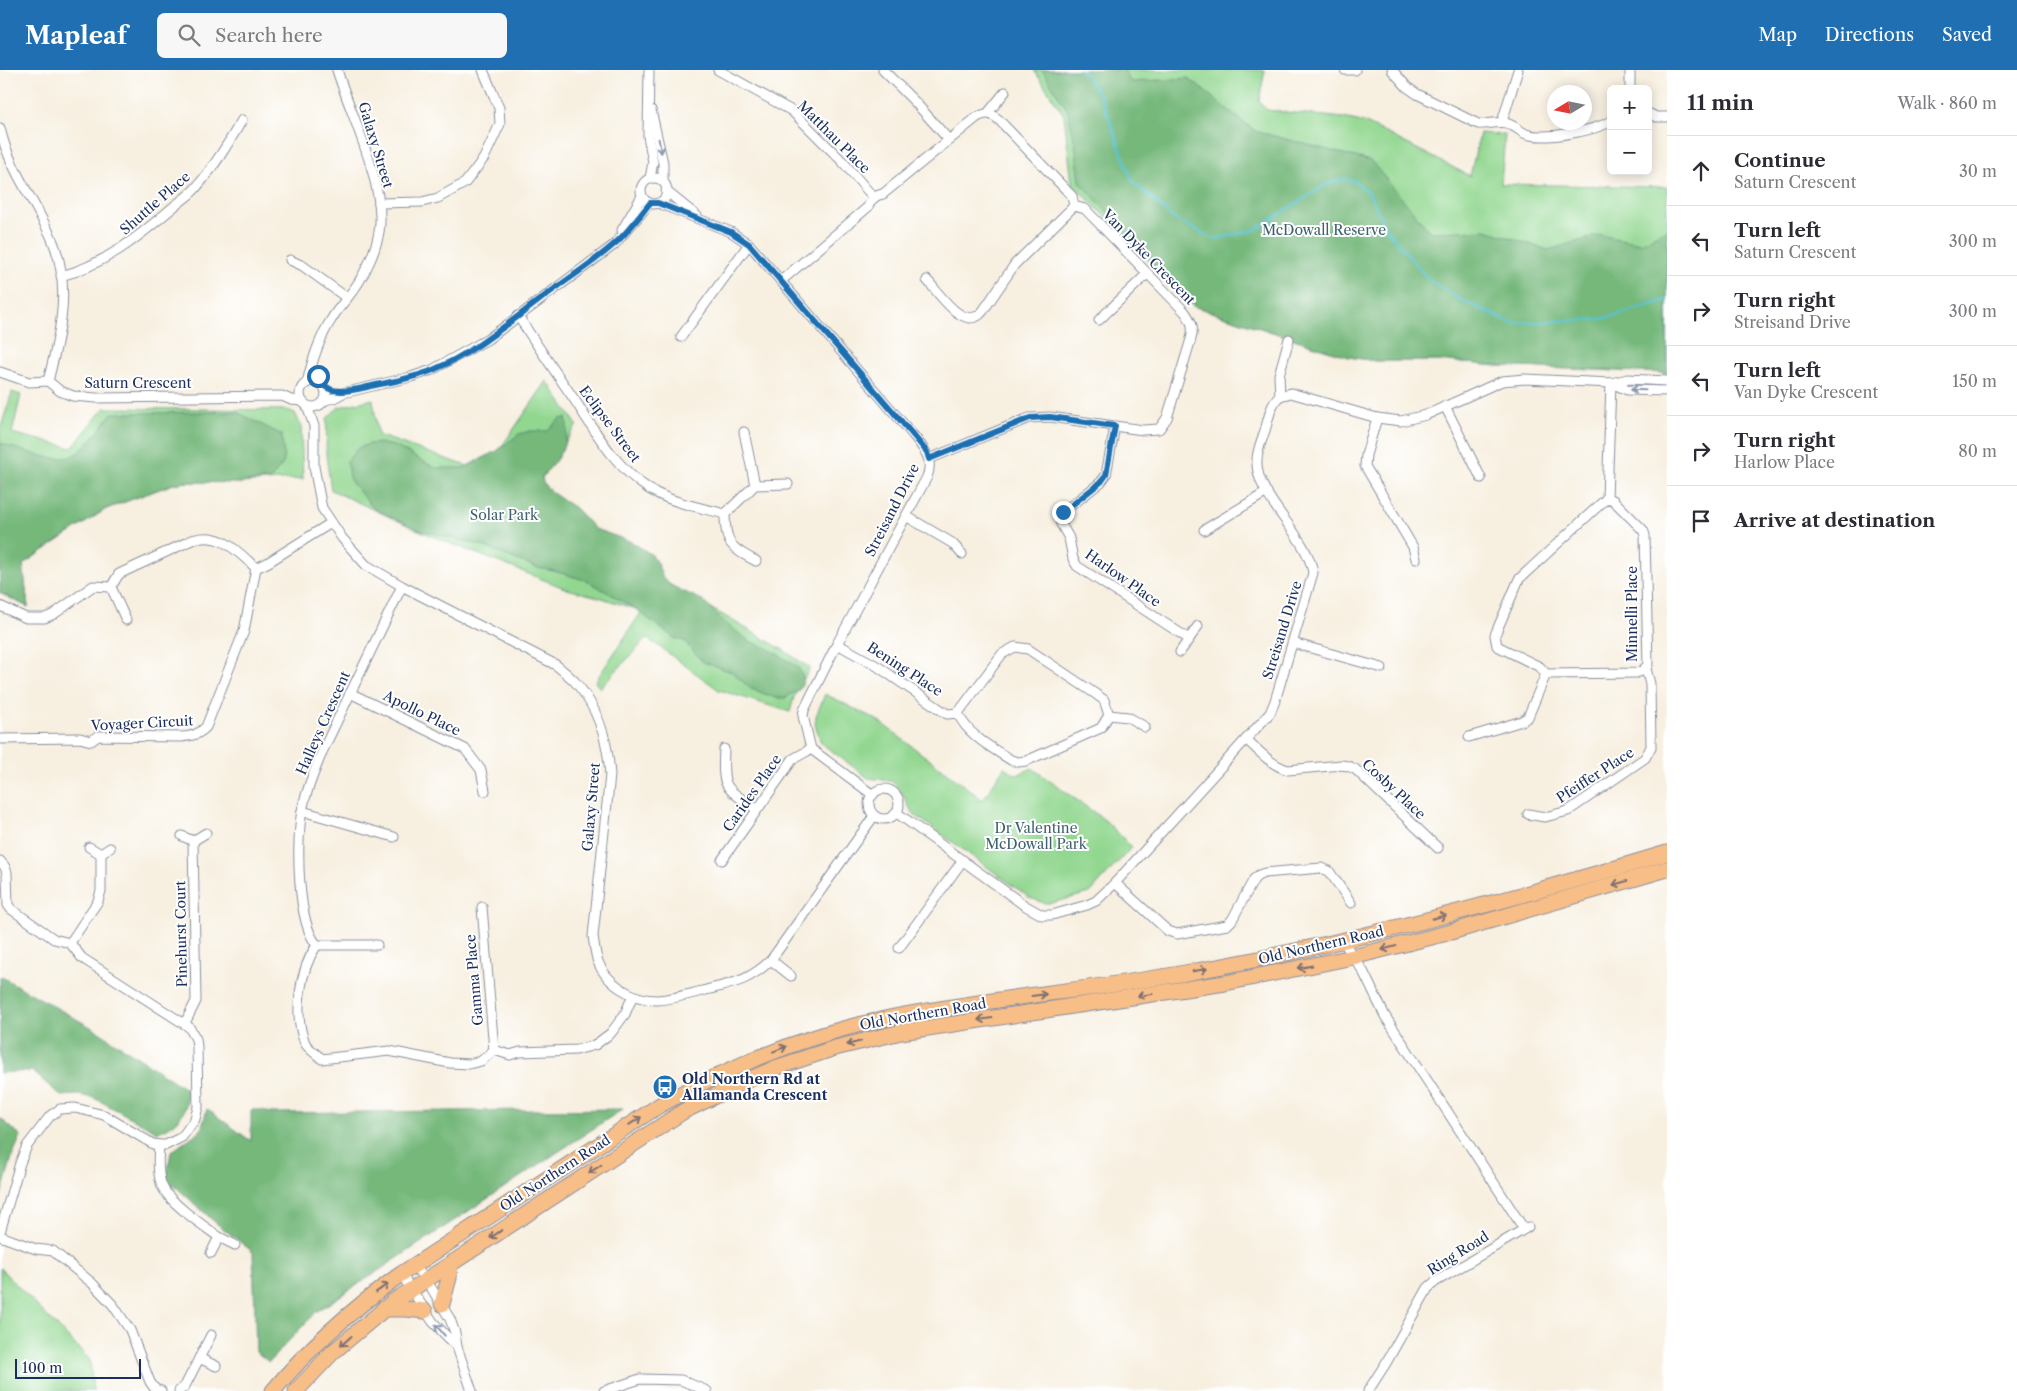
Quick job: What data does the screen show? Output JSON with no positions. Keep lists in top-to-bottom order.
{
  "streets": {
    "highway": ["Old Northern Road"],
    "street": [
      "Matthau Place",
      "Galaxy Street",
      "Shuttle Place",
      "Van Dyke Crescent",
      "Saturn Crescent",
      "Eclipse Street",
      "Streisand Drive",
      "Harlow Place",
      "Minnelli Place",
      "Bening Place",
      "Apollo Place",
      "Voyager Circuit",
      "Halleys Crescent",
      "Pfeiffer Place",
      "Cosby Place",
      "Carides Place",
      "Pinehurst Court",
      "Gamma Place",
      "Ring Road"
    ]
  },
  "crossings": [
    ["Galaxy Street", "Saturn Crescent"],
    ["Galaxy Street", "Streisand Drive"],
    ["Galaxy Street", "Halleys Crescent"],
    ["Van Dyke Crescent", "Streisand Drive"],
    ["Van Dyke Crescent", "Harlow Place"],
    ["Streisand Drive", "Bening Place"],
    ["Streisand Drive", "Cosby Place"],
    ["Streisand Drive", "Carides Place"],
    ["Minnelli Place", "Pfeiffer Place"],
    ["Apollo Place", "Halleys Crescent"],
    ["Old Northern Road", "Ring Road"]
  ],
  "parks": ["McDowall Reserve", "Solar Park", "Dr Valentine McDowall Park"],
  "places": {
    "bus stop": ["Old Northern Rd at Allamanda Crescent"]
  },
  "scale_bar": "100 m",
  "north": "left",
  "page": {
    "header": "Mapleaf",
    "search": "Search here",
    "nav": ["Map", "Directions", "Saved"],
    "heading": ["11 min", "Walk · 860 m"],
    "map_buttons": ["+", "−"],
    "list": [
      ["Continue", "Saturn Crescent", "30 m"],
      ["Turn left", "Saturn Crescent", "300 m"],
      ["Turn right", "Streisand Drive", "300 m"],
      ["Turn left", "Van Dyke Crescent", "150 m"],
      ["Turn right", "Harlow Place", "80 m"],
      "Arrive at destination"
    ],
    "scale": "100 m"
  }
}
